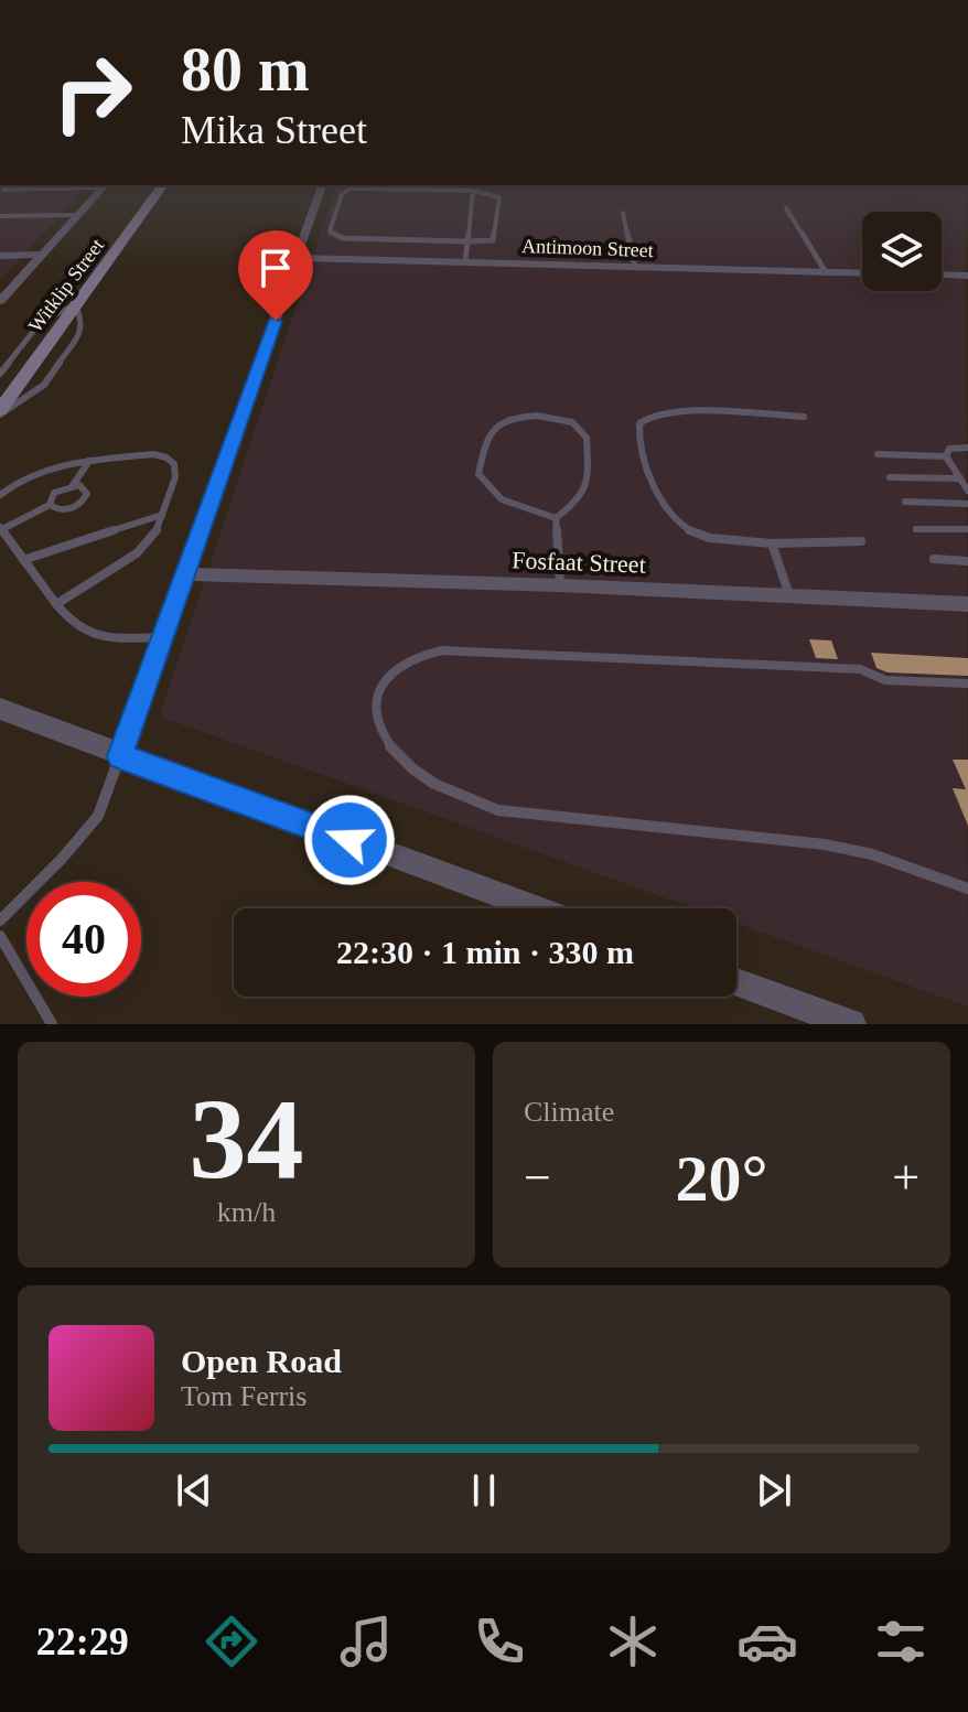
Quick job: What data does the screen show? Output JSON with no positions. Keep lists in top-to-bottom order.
{
  "streets": {
    "main road": ["Witklip Street"],
    "street": ["Antimoon Street", "Fosfaat Street"]
  },
  "page": {
    "turn": ["80 m", "Mika Street"],
    "limit": "40",
    "trip": "22:30 · 1 min · 330 m",
    "tile": [
      ["34", "km/h"],
      "Climate"
    ],
    "heat": ["−", "20°", "+"],
    "song": ["Open Road", "Tom Ferris"],
    "tabs": "22:29"
  }
}
